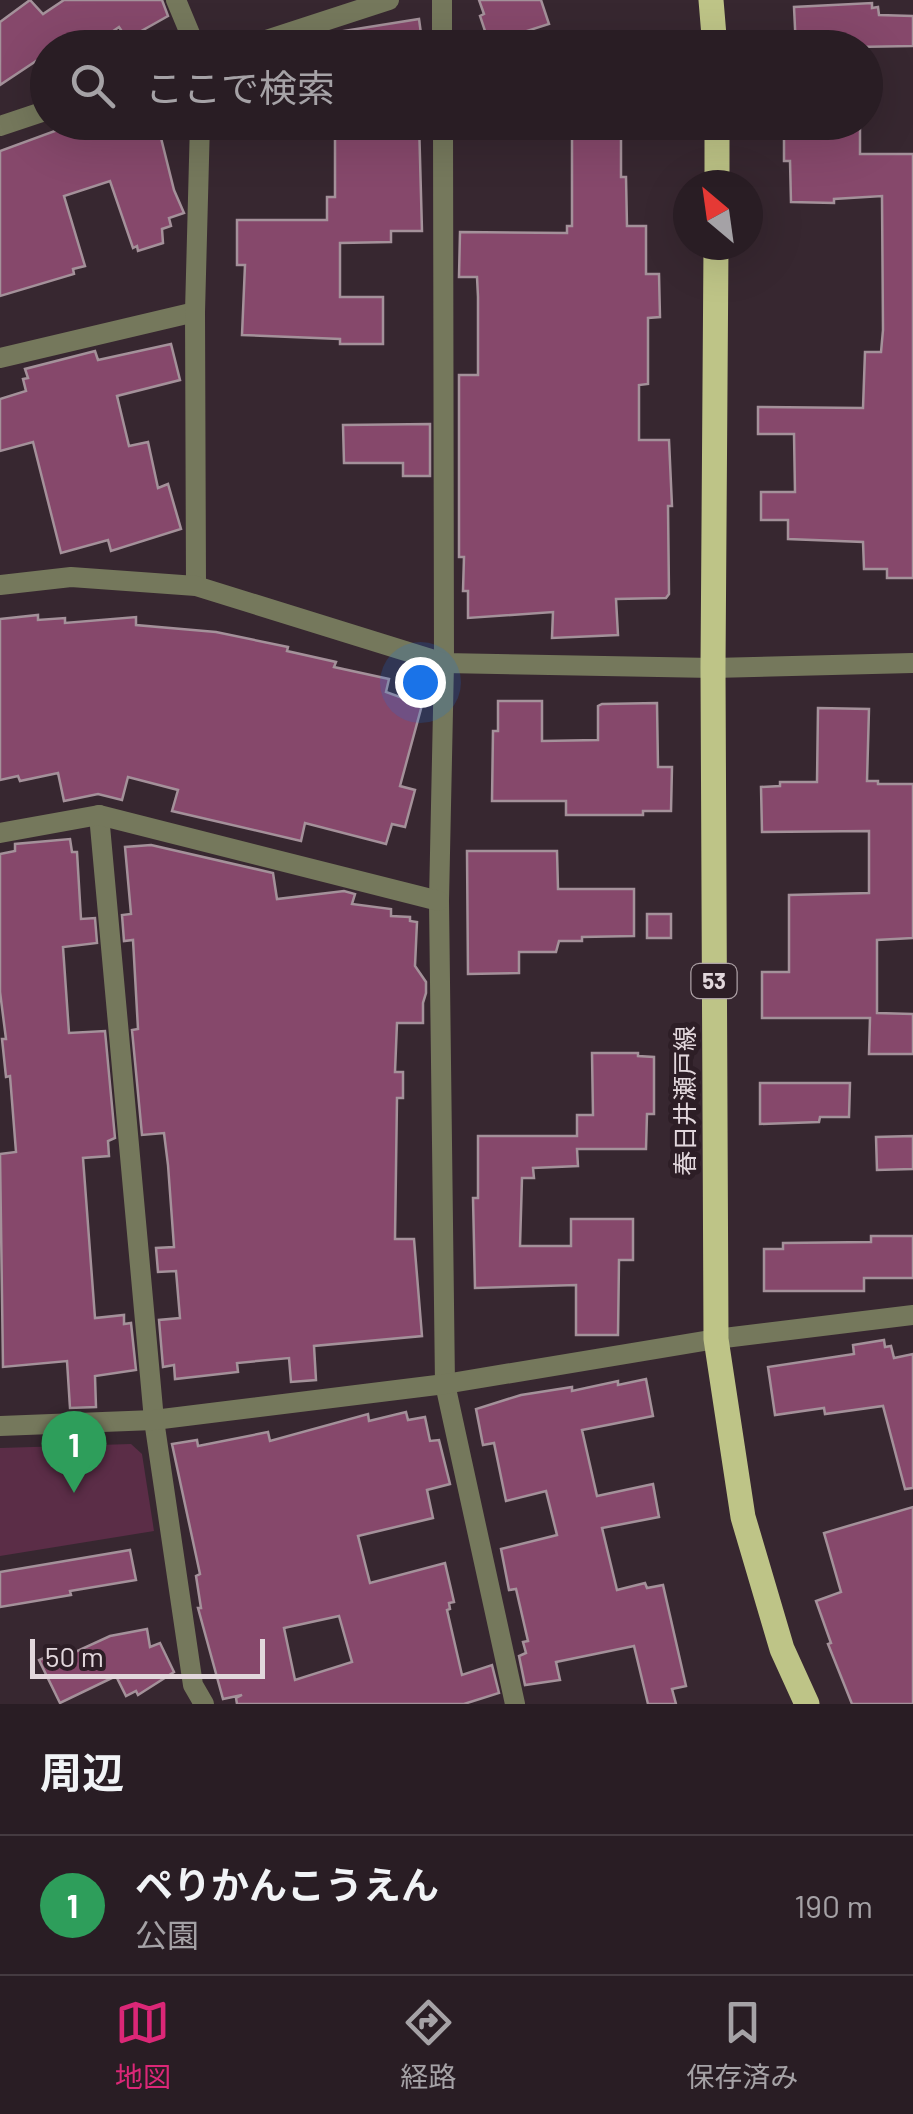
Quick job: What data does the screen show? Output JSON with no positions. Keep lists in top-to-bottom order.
{
  "streets": {
    "main road": ["53", "春日井瀬戸線"]
  },
  "scale_bar": "50 m",
  "north": "top left",
  "page": {
    "search": "ここで検索",
    "pins": "1",
    "scale": "50 m",
    "heading": "周辺",
    "list": [
      {
        "mark": "1",
        "name": "ペりかんこうえん",
        "note": "公園",
        "value": "190 m"
      }
    ],
    "nav": ["地図", "経路", "保存済み"]
  }
}
